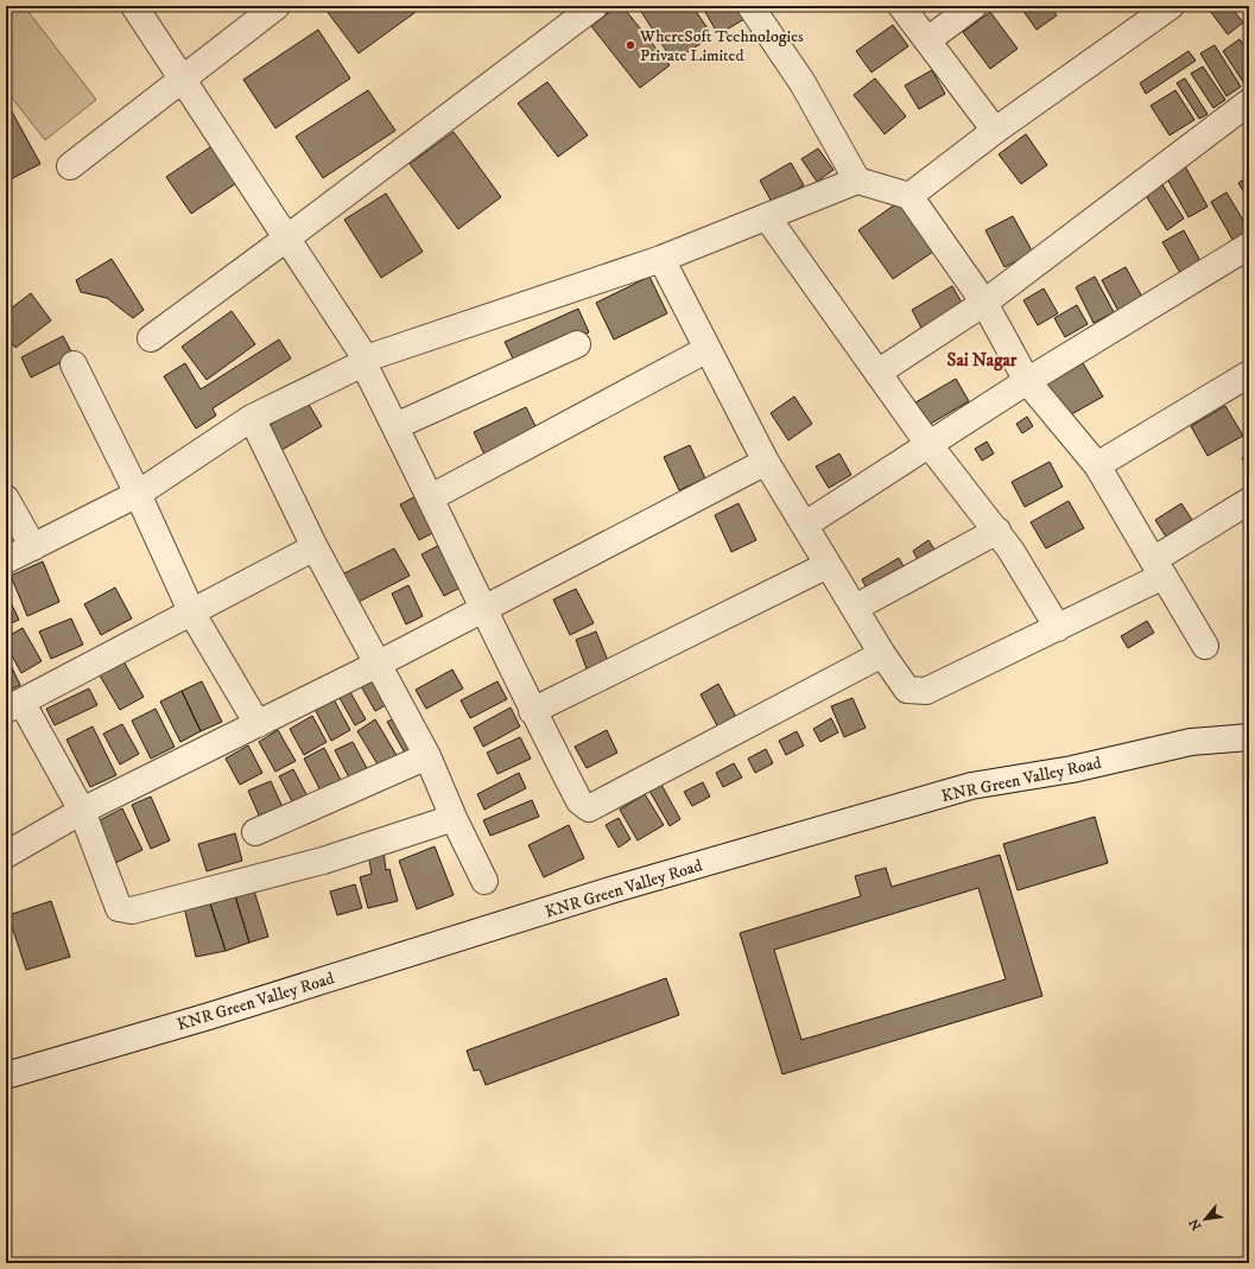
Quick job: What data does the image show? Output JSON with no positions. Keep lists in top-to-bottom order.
{
  "streets": {
    "street": ["KNR Green Valley Road"]
  },
  "districts": ["Sai Nagar"],
  "places": ["WhereSoft Technologies Private Limited"],
  "north": "bottom left"
}
